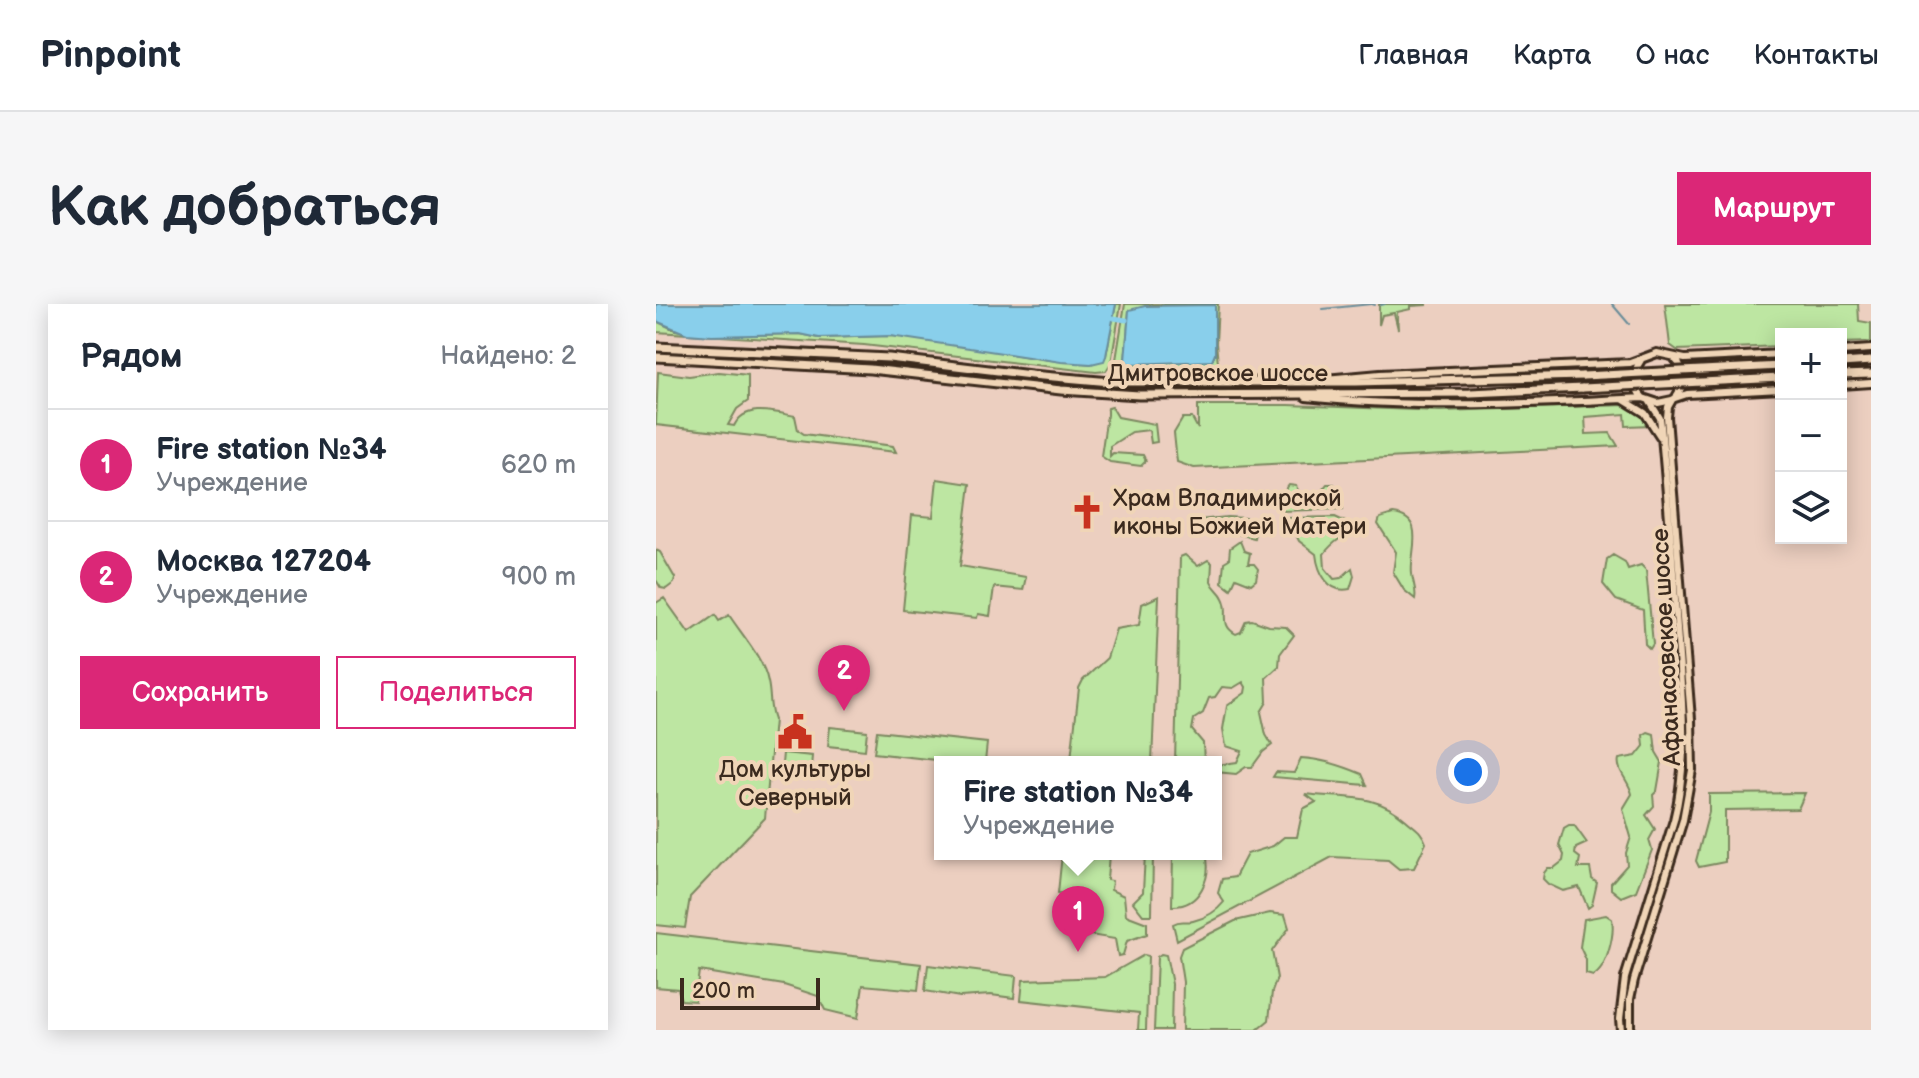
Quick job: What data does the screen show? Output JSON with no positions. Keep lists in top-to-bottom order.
{
  "streets": {
    "highway": ["Дмитровское шоссе"],
    "main road": ["Афанасовское шоссе"]
  },
  "places": {
    "church": ["Храм Владимирской иконы Божией Матери"],
    "public building": ["Дом культуры Северный"]
  },
  "scale_bar": "200 m",
  "page": {
    "header": "Pinpoint",
    "nav": [
      "Главная",
      "Карта",
      "О нас",
      "Контакты"
    ],
    "buttons": [
      "Маршрут",
      ["Сохранить", "Поделиться"]
    ],
    "title": "Как добраться",
    "heading": ["Рядом", "Найдено: 2"],
    "map_buttons": ["+", "−"],
    "list": [
      {
        "mark": "1",
        "name": "Fire station №34",
        "note": "Учреждение",
        "value": "620 m"
      },
      {
        "mark": "2",
        "name": "Москва 127204",
        "note": "Учреждение",
        "value": "900 m"
      }
    ],
    "pins": ["2", "1"],
    "popup": ["Fire station №34", "Учреждение"],
    "scale": "200 m"
  }
}
